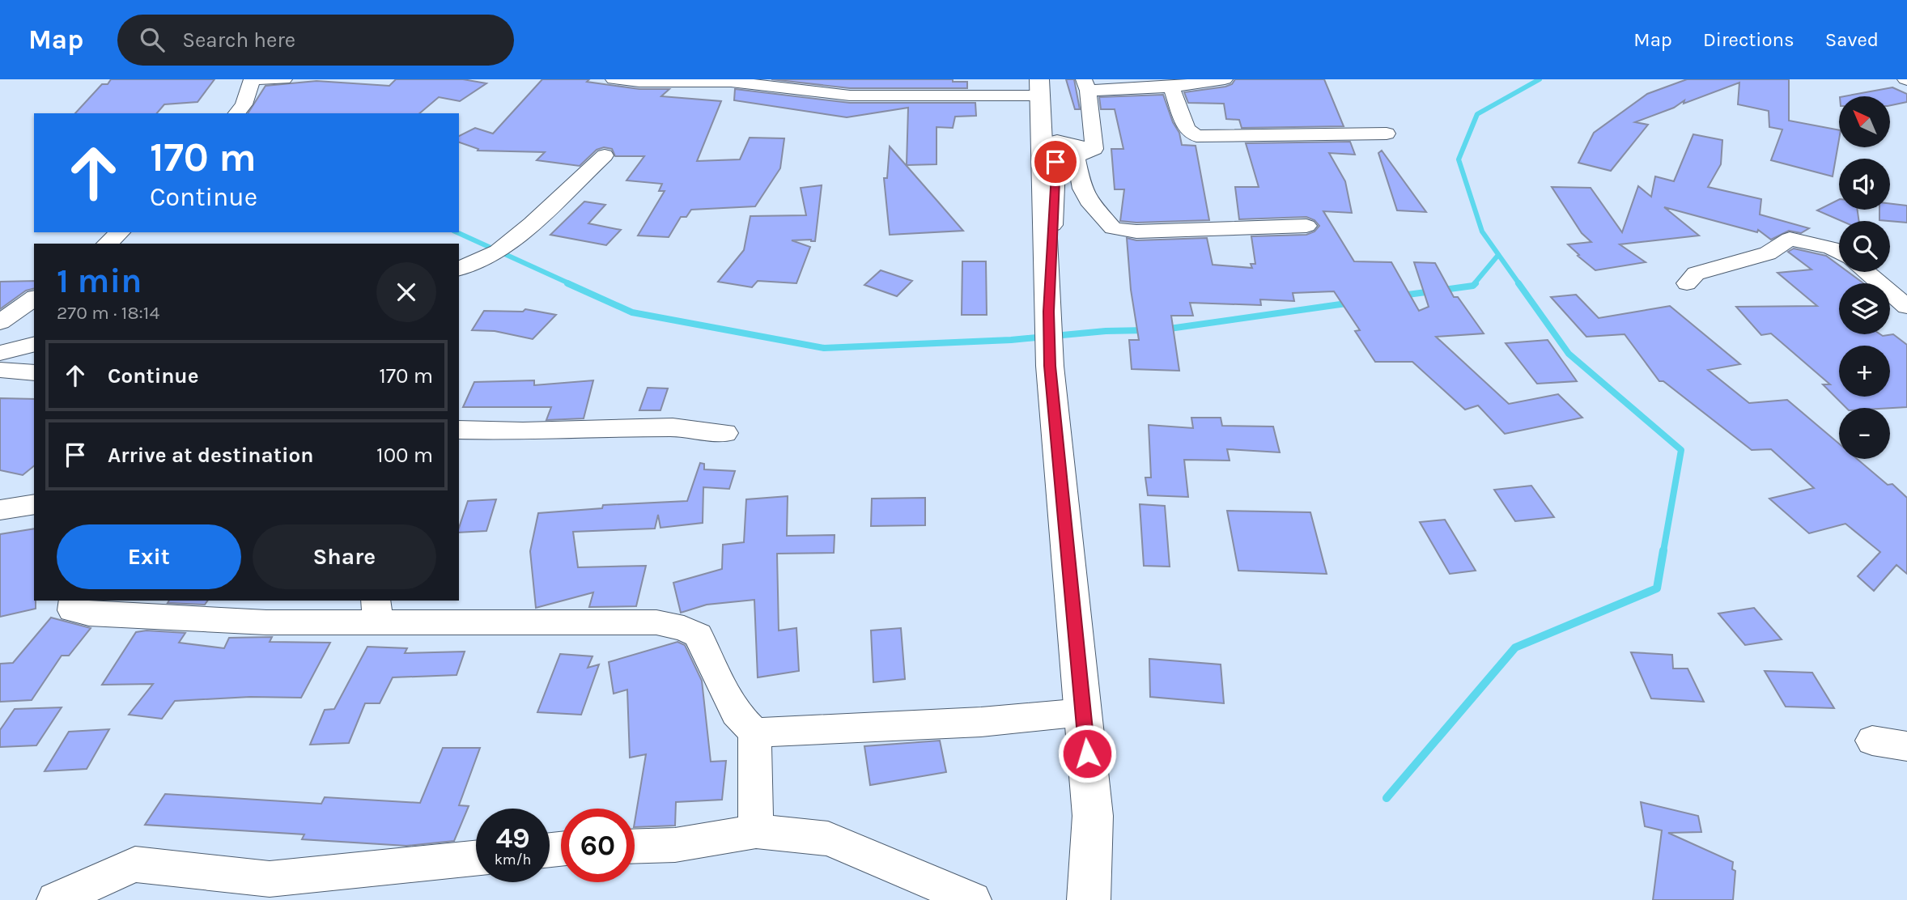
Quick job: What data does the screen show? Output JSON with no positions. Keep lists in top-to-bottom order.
{
  "north": "top left",
  "page": {
    "header": "Map",
    "search": "Search here",
    "nav": ["Map", "Directions", "Saved"],
    "map_buttons": ["+", "−"],
    "turn": ["170 m", "Continue"],
    "heading": ["1 min", "270 m · 18:14"],
    "list": [
      {
        "name": "Continue",
        "value": "170 m"
      },
      {
        "name": "Arrive at destination",
        "value": "100 m"
      }
    ],
    "buttons": ["Exit", "Share"],
    "speed": "49 km/h",
    "limit": "60"
  }
}
